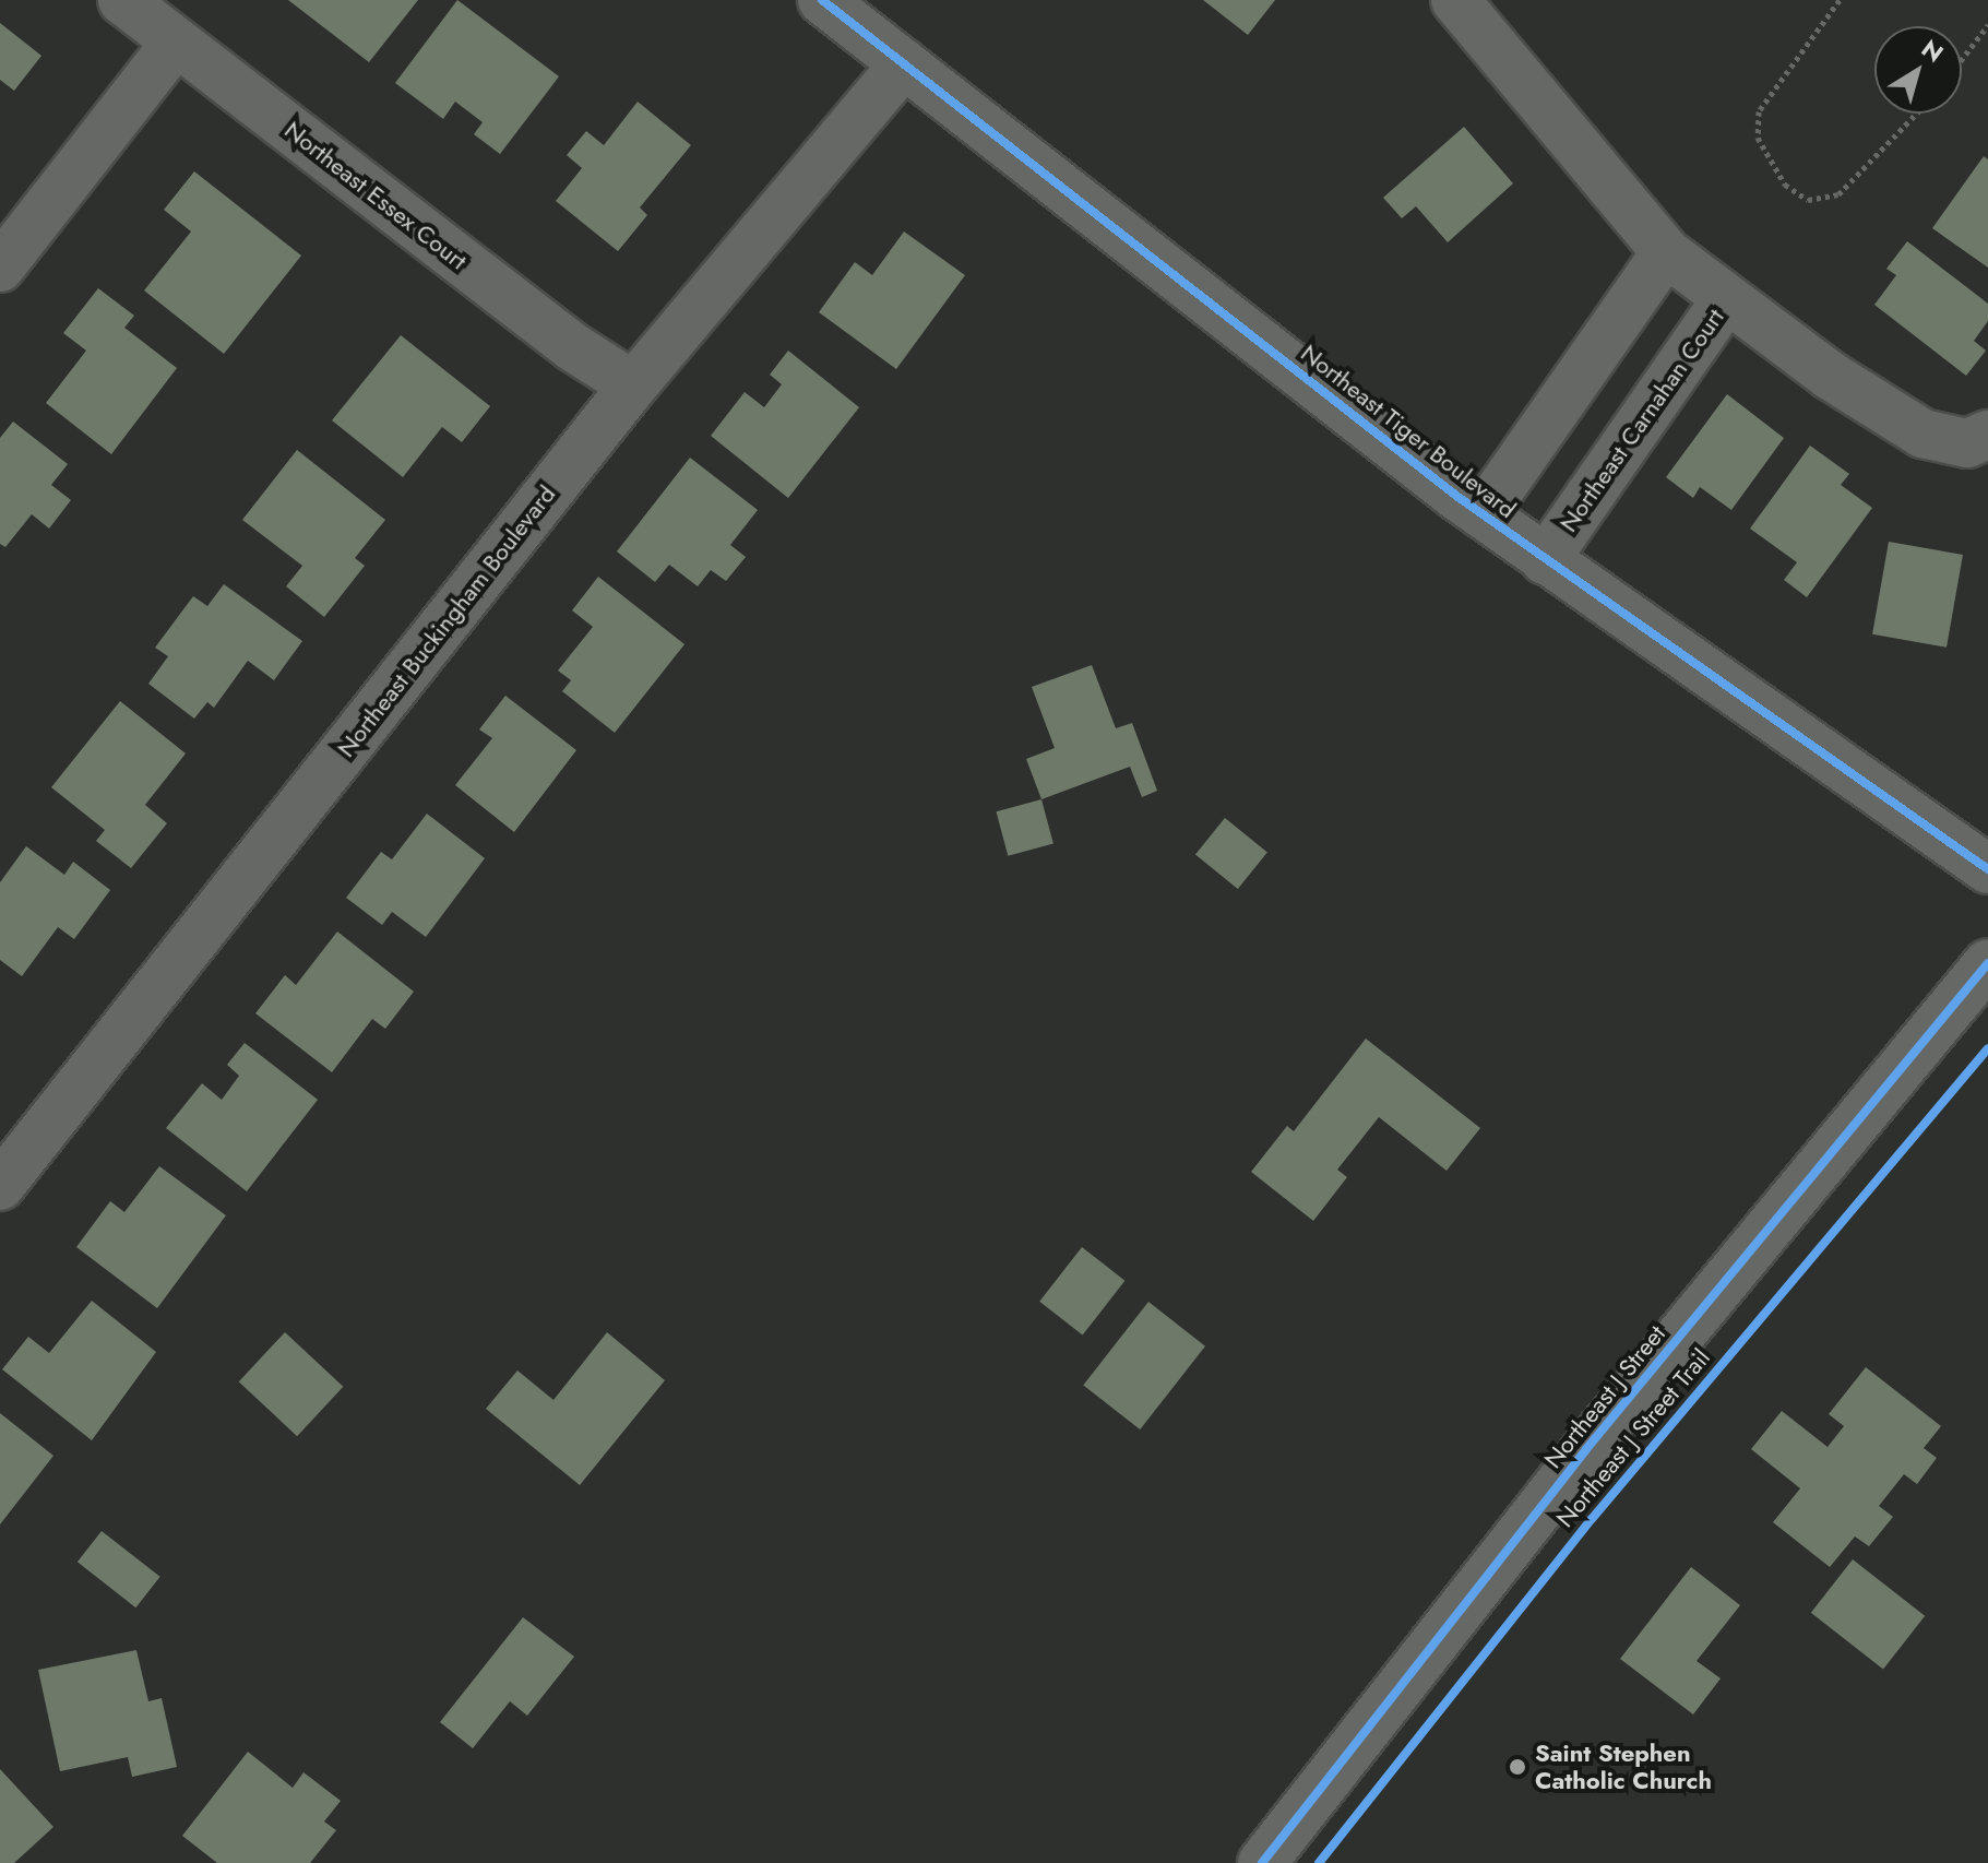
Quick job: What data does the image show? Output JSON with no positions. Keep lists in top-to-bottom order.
{
  "streets": {
    "street": [
      "Northeast Essex Court",
      "Northeast Carnahan Court",
      "Northeast Tiger Boulevard",
      "Northeast Buckingham Boulevard",
      "Northeast J Street"
    ],
    "cycle path": ["Northeast J Street Trail"]
  },
  "crossings": [
    ["Northeast Essex Court", "Northeast Buckingham Boulevard"],
    ["Northeast Carnahan Court", "Northeast Tiger Boulevard"],
    ["Northeast Tiger Boulevard", "Northeast Buckingham Boulevard"]
  ],
  "places": ["Saint Stephen Catholic Church"],
  "north": "top right"
}
